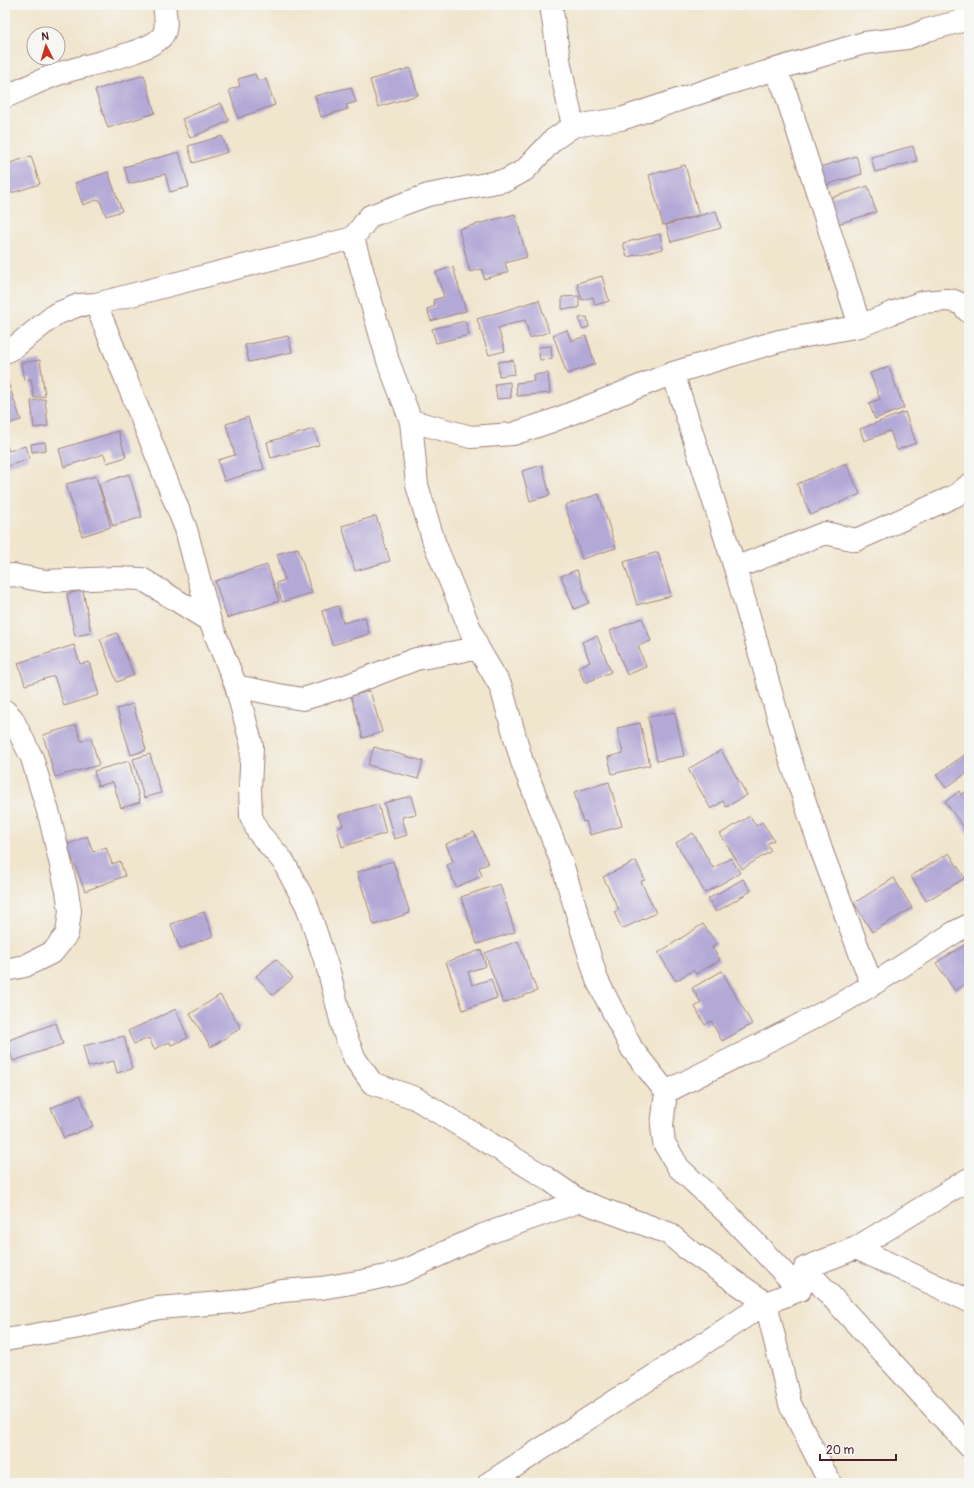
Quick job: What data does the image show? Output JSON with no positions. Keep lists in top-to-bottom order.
{
  "scale_bar": "20 m",
  "north": "top"
}
